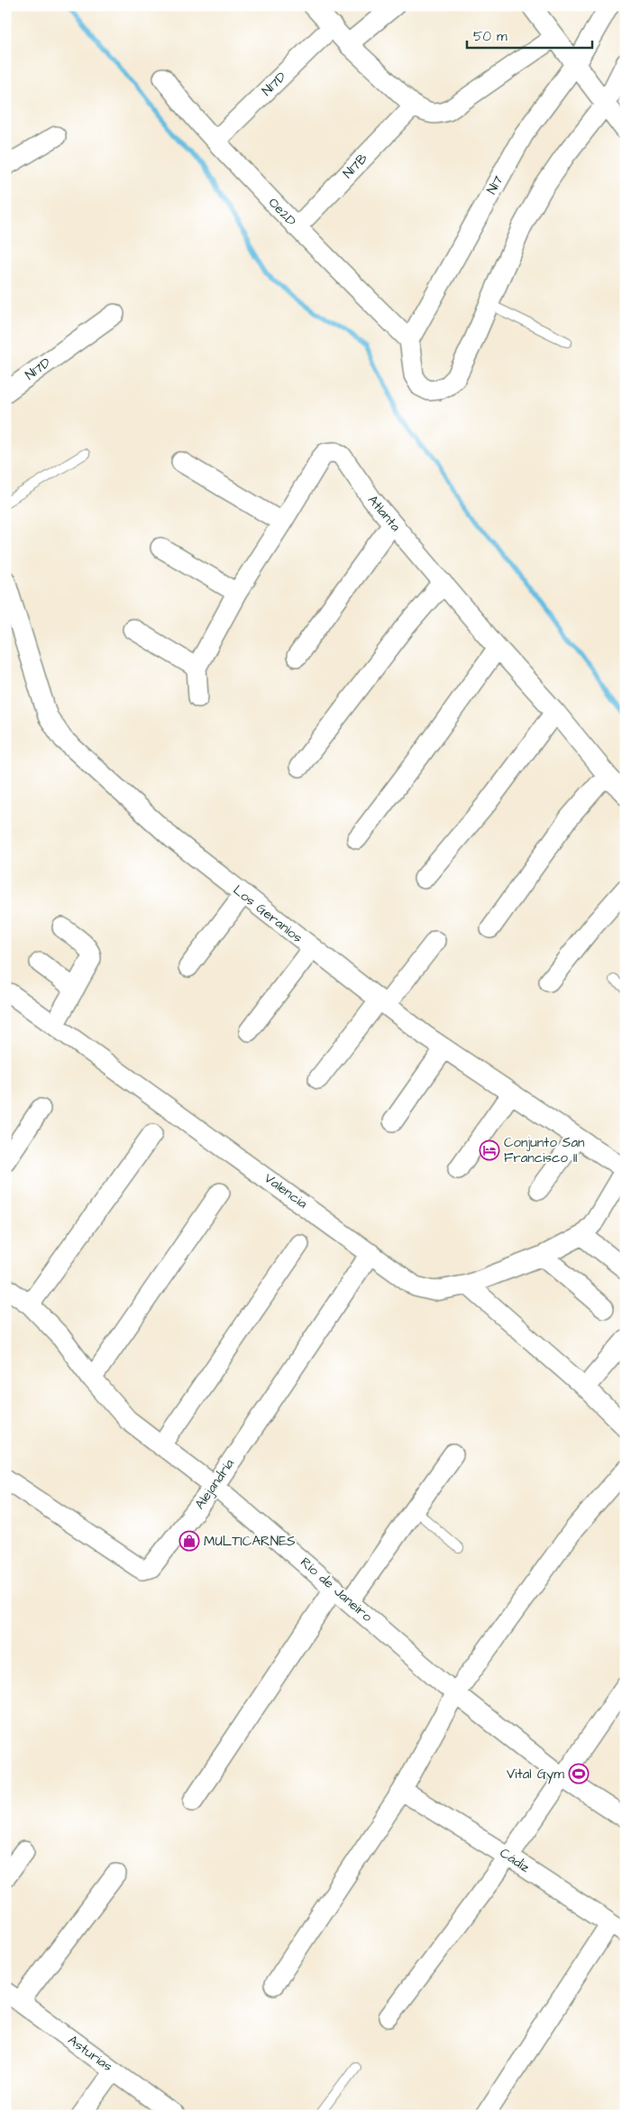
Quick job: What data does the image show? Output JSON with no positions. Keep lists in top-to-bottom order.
{
  "streets": {
    "street": [
      "N17D",
      "N17B",
      "N17",
      "Oe2D",
      "Atlanta",
      "Los Geranios",
      "Valencia",
      "Alejandría",
      "Río de Janeiro",
      "Cádiz",
      "Asturias"
    ]
  },
  "crossings": [
    ["N17D", "Oe2D"],
    ["N17B", "Oe2D"],
    ["N17", "Oe2D"],
    ["Valencia", "Alejandría"],
    ["Alejandría", "Río de Janeiro"]
  ],
  "places": {
    "hotel": ["Conjunto San Francisco II"],
    "shop": ["MULTICARNES"],
    "sports": ["Vital Gym"]
  },
  "scale_bar": "50 m"
}
